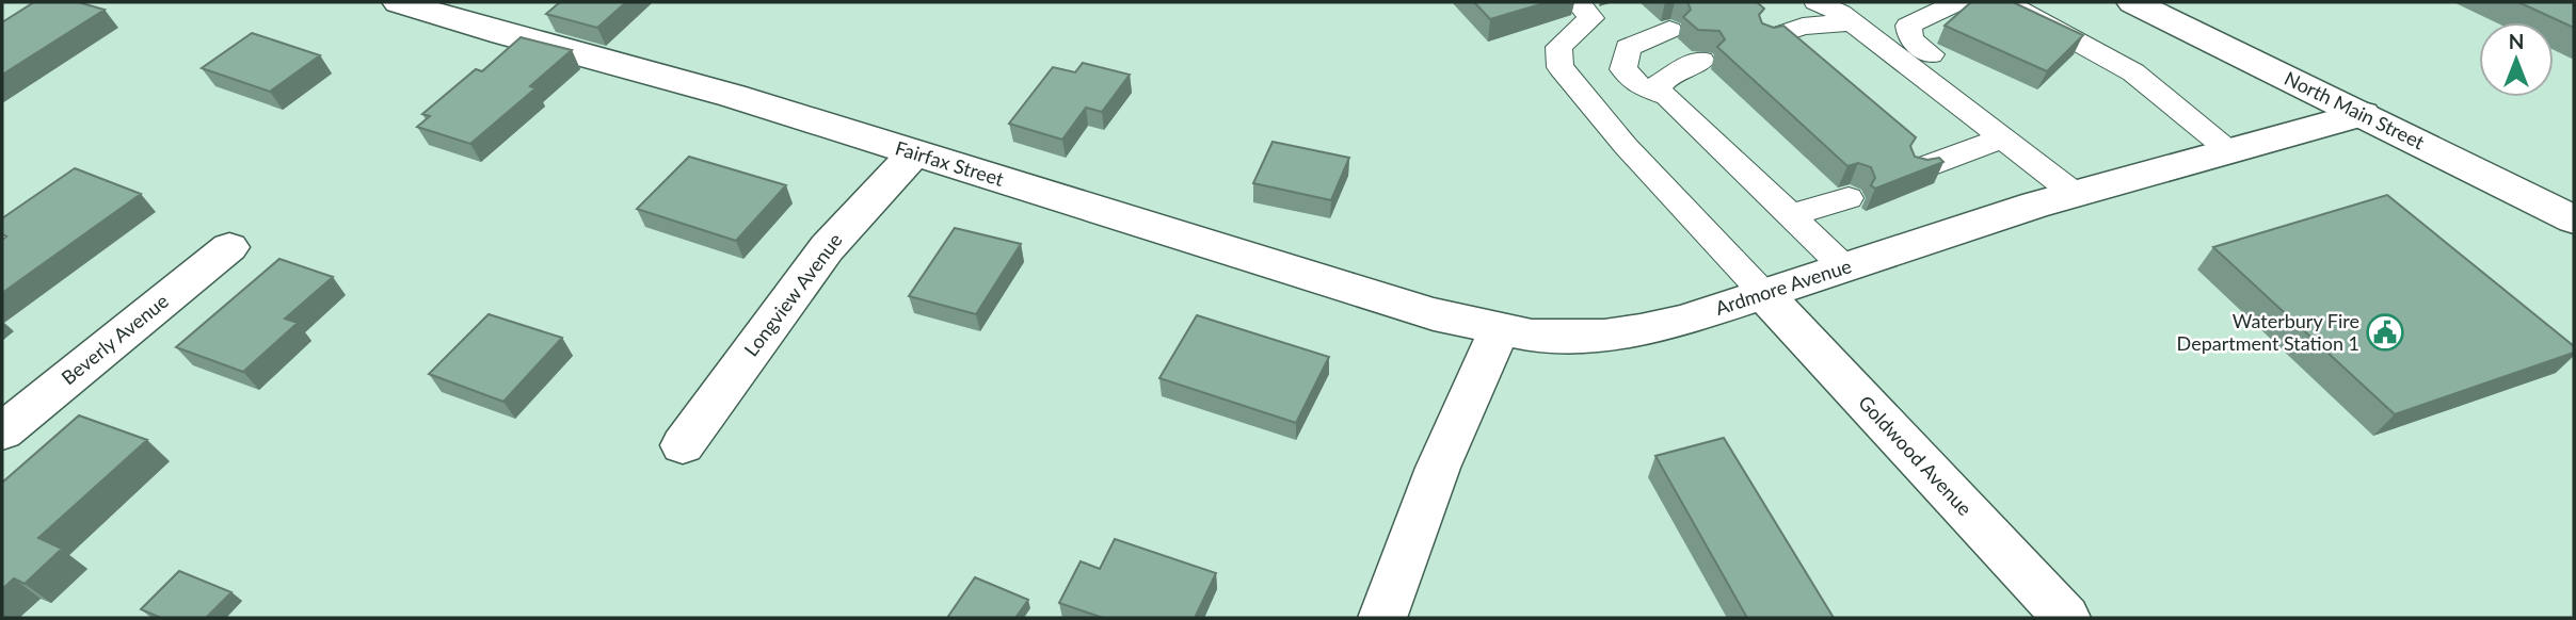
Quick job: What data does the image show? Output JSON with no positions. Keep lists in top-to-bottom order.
{
  "streets": {
    "street": [
      "North Main Street",
      "Fairfax Street",
      "Ardmore Avenue",
      "Longview Avenue",
      "Beverly Avenue",
      "Goldwood Avenue"
    ]
  },
  "crossings": [
    ["North Main Street", "Ardmore Avenue"],
    ["Fairfax Street", "Ardmore Avenue"],
    ["Fairfax Street", "Longview Avenue"],
    ["Ardmore Avenue", "Goldwood Avenue"]
  ],
  "places": {
    "public building": ["Waterbury Fire Department Station 1"]
  },
  "north": "top"
}
